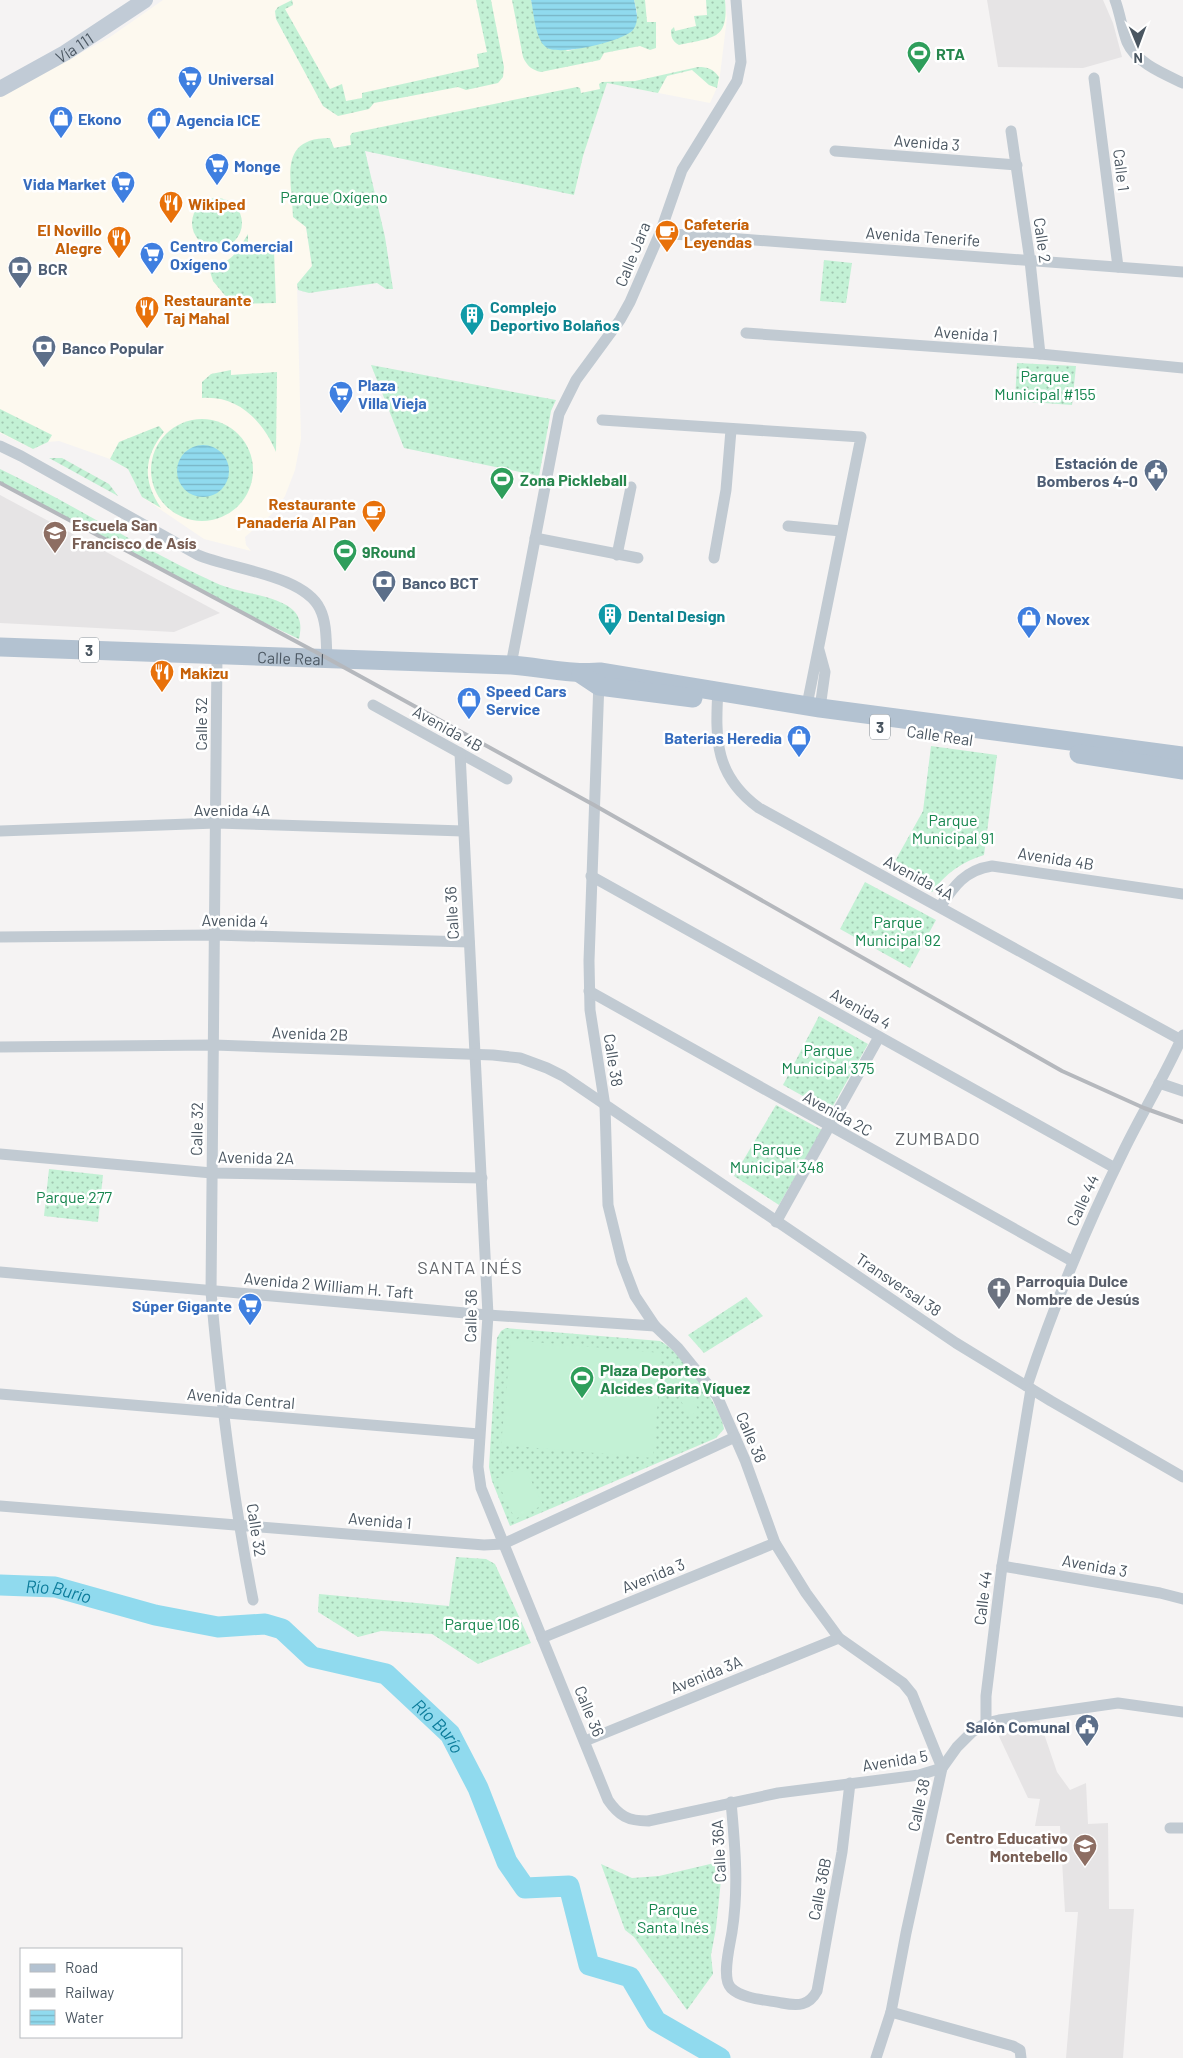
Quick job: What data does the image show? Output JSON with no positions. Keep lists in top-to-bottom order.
{
  "streets": {
    "main road": ["Vía 111", "3", "Calle Real"],
    "street": [
      "Avenida 3",
      "Calle 1",
      "Avenida Tenerife",
      "Calle 2",
      "Calle Jara",
      "Avenida 1",
      "Calle 32",
      "Avenida 4B",
      "Avenida 4A",
      "Calle 36",
      "Avenida 4",
      "Avenida 2B",
      "Calle 38",
      "Avenida 2C",
      "Avenida 2A",
      "Calle 44",
      "Transversal 38",
      "Avenida 2 William H. Taft",
      "Avenida Central",
      "Avenida 3A",
      "Avenida 5",
      "Calle 36A",
      "Calle 36B"
    ]
  },
  "crossings": [
    ["Avenida 3", "Calle 2"],
    ["Avenida 3", "Calle 36"],
    ["Avenida 3", "Calle 38"],
    ["Avenida 3", "Calle 44"],
    ["Calle 1", "Avenida Tenerife"],
    ["Avenida Tenerife", "Calle 2"],
    ["Avenida Tenerife", "Calle Jara"],
    ["Calle 2", "Avenida 1"],
    ["Calle Jara", "Calle Real"],
    ["Avenida 1", "Calle 32"],
    ["Avenida 1", "Calle 36"],
    ["Avenida 1", "Calle 38"],
    ["Calle Real", "Calle 32"],
    ["Calle Real", "Avenida 4A"],
    ["Calle Real", "Calle 38"],
    ["Calle 32", "Avenida 4A"],
    ["Calle 32", "Avenida 4"],
    ["Calle 32", "Avenida 2B"],
    ["Calle 32", "Avenida 2A"],
    ["Calle 32", "Avenida 2 William H. Taft"],
    ["Calle 32", "Avenida Central"],
    ["Avenida 4B", "Avenida 4A"],
    ["Avenida 4B", "Calle 36"],
    ["Avenida 4A", "Calle 36"],
    ["Avenida 4A", "Calle 44"],
    ["Calle 36", "Avenida 4"],
    ["Calle 36", "Avenida 2B"],
    ["Calle 36", "Avenida 2A"],
    ["Calle 36", "Avenida 2 William H. Taft"],
    ["Calle 36", "Avenida Central"],
    ["Calle 36", "Avenida 3A"],
    ["Calle 36", "Avenida 5"],
    ["Avenida 4", "Calle 38"],
    ["Avenida 4", "Calle 44"],
    ["Avenida 2B", "Calle 38"],
    ["Avenida 2B", "Transversal 38"],
    ["Calle 38", "Avenida 2C"],
    ["Calle 38", "Transversal 38"],
    ["Calle 38", "Avenida 2 William H. Taft"],
    ["Calle 38", "Avenida 3A"],
    ["Calle 38", "Avenida 5"],
    ["Avenida 2C", "Calle 44"],
    ["Calle 44", "Transversal 38"],
    ["Calle 44", "Avenida 5"],
    ["Avenida 5", "Calle 36A"],
    ["Avenida 5", "Calle 36B"],
    ["Calle 36A", "Calle 36B"]
  ],
  "districts": ["ZUMBADO", "SANTA INÉS"],
  "water": ["Río Burío"],
  "parks": [
    "Parque Oxígeno",
    "Parque Municipal #155",
    "Parque Municipal 91",
    "Parque Municipal 92",
    "Parque Municipal 375",
    "Parque Municipal 348",
    "Parque 277",
    "Parque 106",
    "Parque Santa Inés"
  ],
  "places": {
    "sports": [
      "RTA",
      "Zona Pickleball",
      "9Round",
      "Plaza Deportes Alcides Garita Víquez"
    ],
    "supermarket": [
      "Universal",
      "Monge",
      "Vida Market",
      "Centro Comercial Oxígeno",
      "Plaza Villa Vieja",
      "Súper Gigante"
    ],
    "shop": [
      "Ekono",
      "Agencia ICE",
      "Novex",
      "Speed Cars Service",
      "Baterias Heredia"
    ],
    "restaurant": [
      "Wikiped",
      "El Novillo Alegre",
      "Restaurante Taj Mahal",
      "Makizu"
    ],
    "cafe": ["Cafetería Leyendas", "Restaurante Panadería Al Pan"],
    "bank": ["BCR", "Banco Popular", "Banco BCT"],
    "building": ["Complejo Deportivo Bolaños", "Dental Design"],
    "public building": ["Estación de Bomberos 4-0", "Salón Comunal"],
    "school or university": ["Escuela San Francisco de Asís", "Centro Educativo Montebello"],
    "church": ["Parroquia Dulce Nombre de Jesús"]
  },
  "legend": ["Road", "Railway", "Water"],
  "north": "bottom"
}
